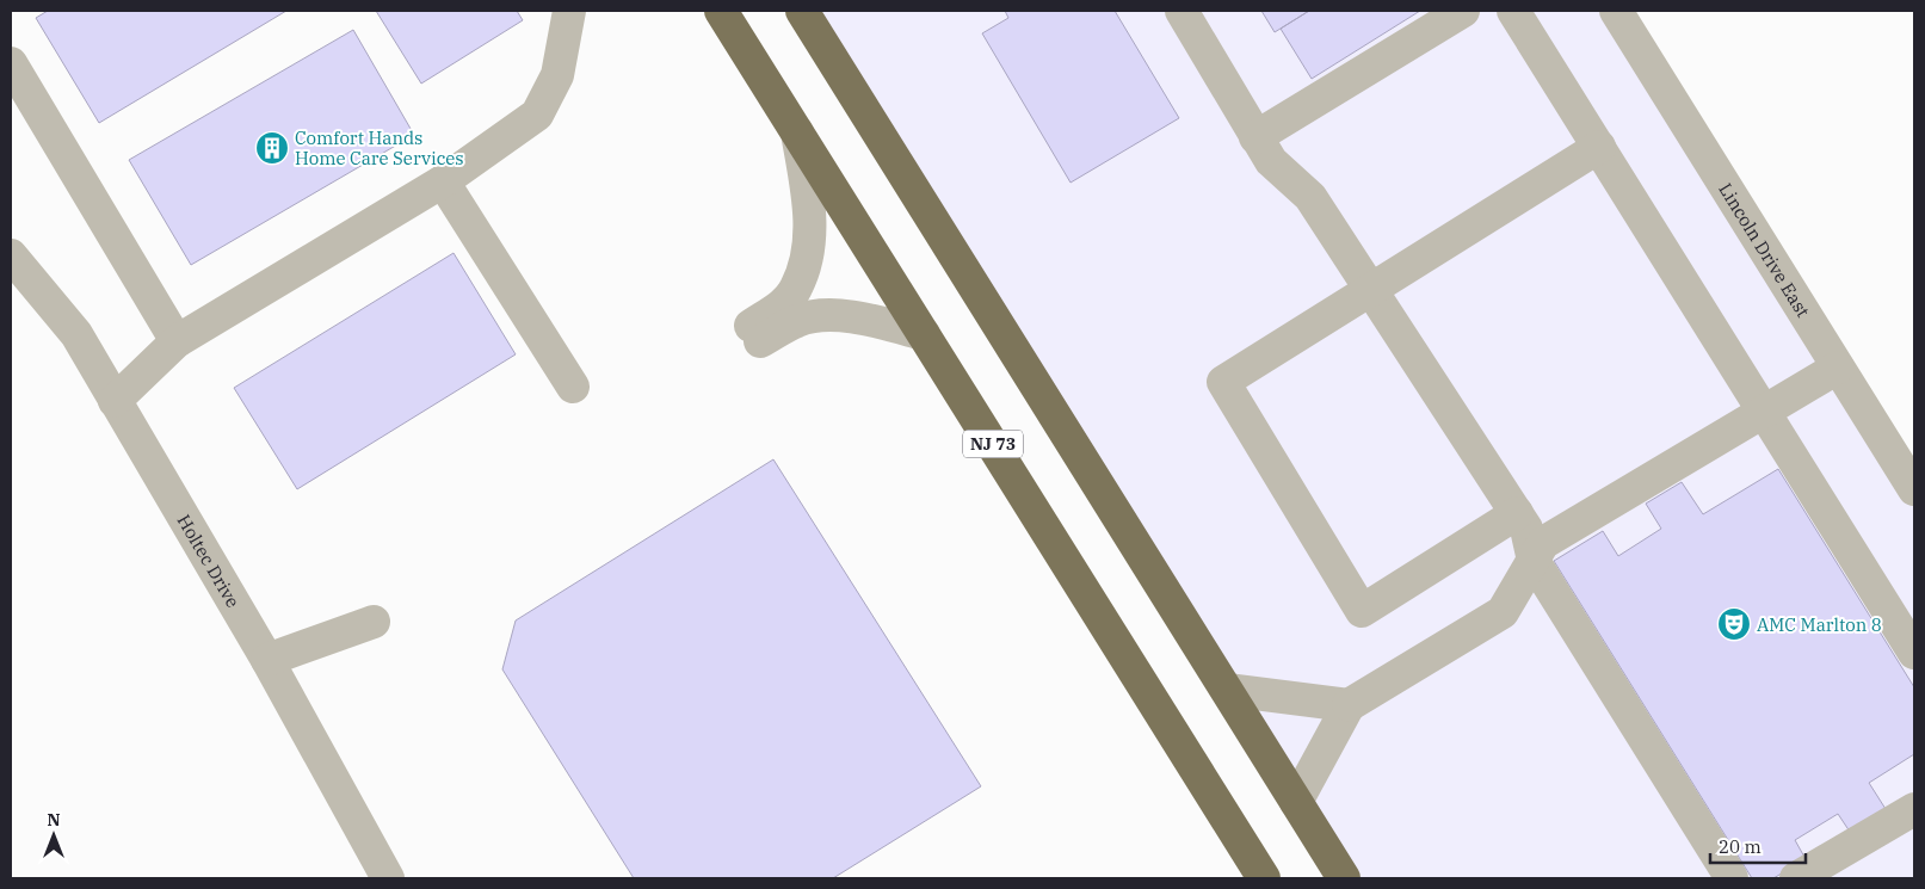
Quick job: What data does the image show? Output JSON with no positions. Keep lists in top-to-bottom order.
{
  "streets": {
    "highway": ["NJ 73"],
    "street": ["Lincoln Drive East", "Holtec Drive"]
  },
  "places": {
    "building": ["Comfort Hands Home Care Services"],
    "theatre": ["AMC Marlton 8"]
  },
  "scale_bar": "20 m",
  "north": "top"
}
